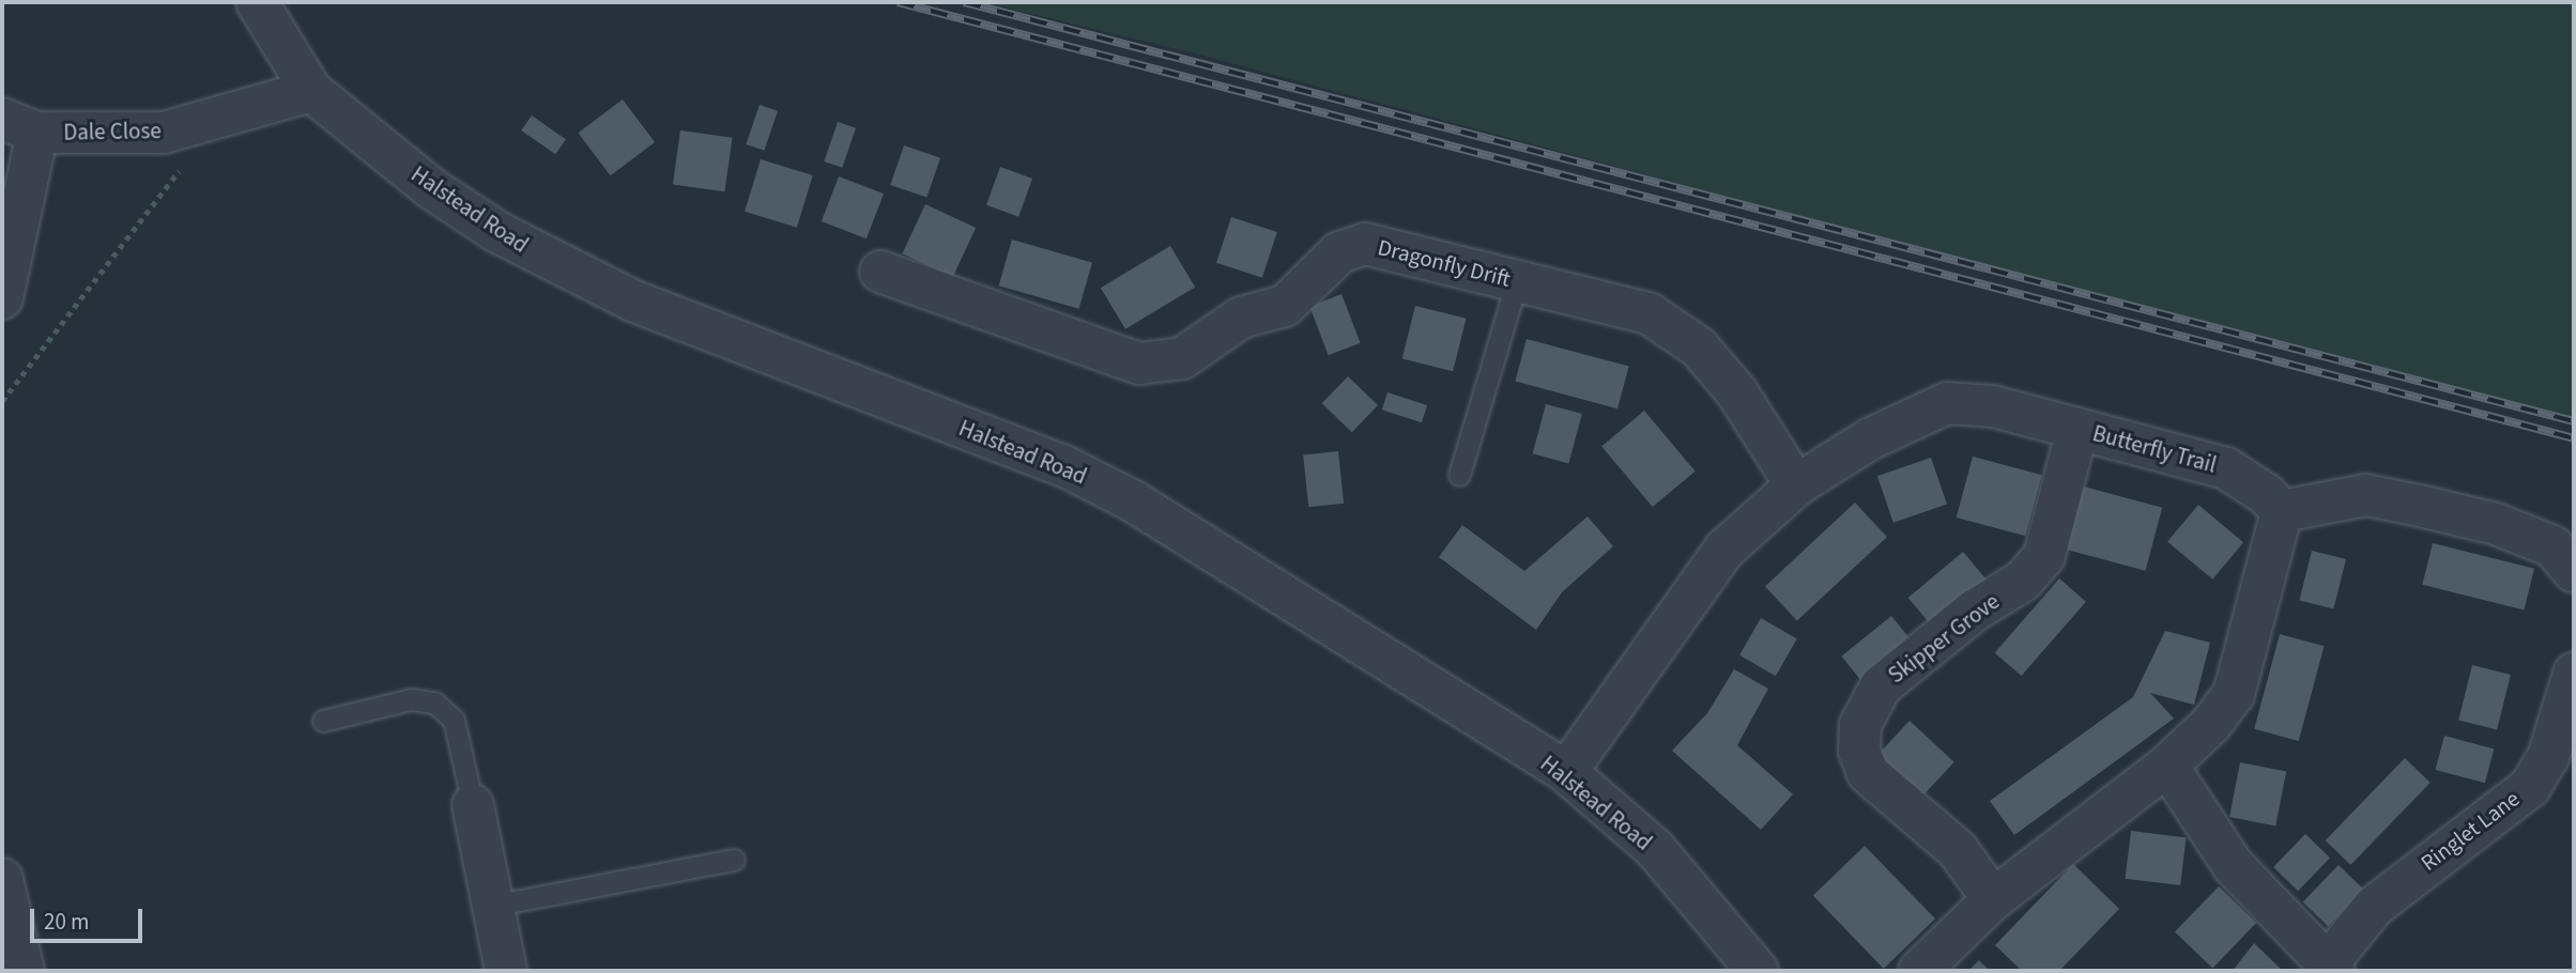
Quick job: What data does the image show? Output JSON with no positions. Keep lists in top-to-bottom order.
{
  "streets": {
    "street": [
      "Dale Close",
      "Halstead Road",
      "Dragonfly Drift",
      "Butterfly Trail",
      "Skipper Grove",
      "Ringlet Lane"
    ]
  },
  "crossings": [
    ["Dale Close", "Halstead Road"],
    ["Halstead Road", "Butterfly Trail"],
    ["Dragonfly Drift", "Butterfly Trail"],
    ["Butterfly Trail", "Skipper Grove"]
  ],
  "scale_bar": "20 m"
}
